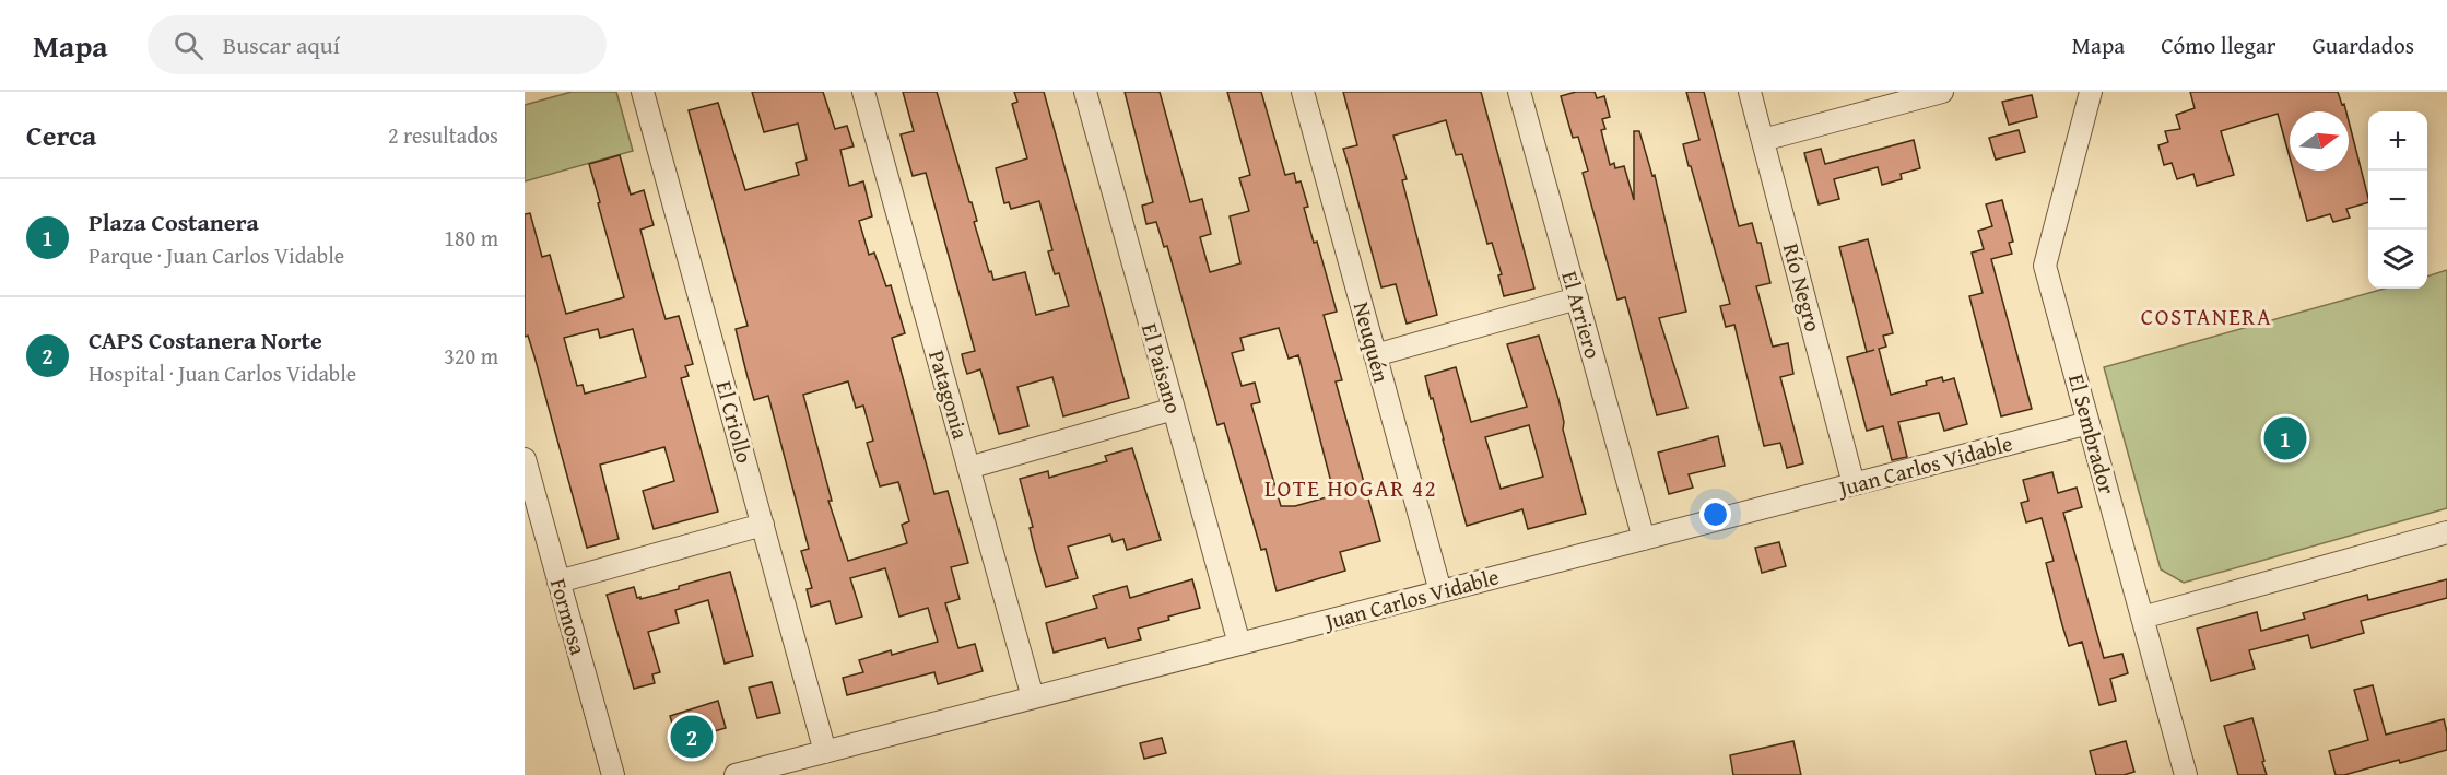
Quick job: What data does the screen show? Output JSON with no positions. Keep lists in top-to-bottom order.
{
  "streets": {
    "street": [
      "Río Negro",
      "El Arriero",
      "Neuquén",
      "El Paisano",
      "Patagonia",
      "El Criollo",
      "El Sembrador",
      "Juan Carlos Vidable",
      "Formosa"
    ]
  },
  "crossings": [
    ["Río Negro", "Juan Carlos Vidable"],
    ["El Arriero", "Juan Carlos Vidable"],
    ["Neuquén", "Juan Carlos Vidable"],
    ["El Paisano", "Juan Carlos Vidable"],
    ["Patagonia", "Juan Carlos Vidable"],
    ["El Criollo", "Juan Carlos Vidable"],
    ["El Sembrador", "Juan Carlos Vidable"]
  ],
  "districts": ["COSTANERA", "LOTE HOGAR 42"],
  "north": "right",
  "page": {
    "header": "Mapa",
    "search": "Buscar aquí",
    "nav": ["Mapa", "Cómo llegar", "Guardados"],
    "heading": ["Cerca", "2 resultados"],
    "map_buttons": ["+", "−"],
    "list": [
      {
        "mark": "1",
        "name": "Plaza Costanera",
        "note": "Parque · Juan Carlos Vidable",
        "value": "180 m"
      },
      {
        "mark": "2",
        "name": "CAPS Costanera Norte",
        "note": "Hospital · Juan Carlos Vidable",
        "value": "320 m"
      }
    ],
    "pins": ["1", "2"]
  }
}
